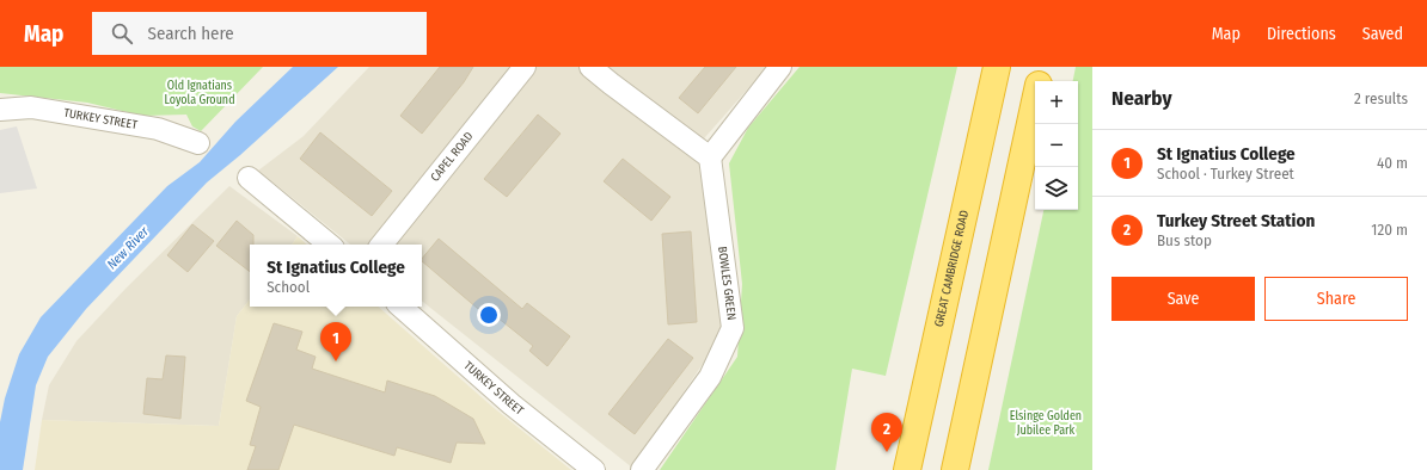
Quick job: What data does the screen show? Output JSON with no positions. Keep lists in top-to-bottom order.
{
  "streets": {
    "highway": ["GREAT CAMBRIDGE ROAD"],
    "street": ["TURKEY STREET", "CAPEL ROAD", "BOWLES GREEN"]
  },
  "water": ["New River"],
  "parks": ["Old Ignatians Loyola Ground", "Elsinge Golden Jubilee Park"],
  "page": {
    "header": "Map",
    "search": "Search here",
    "nav": ["Map", "Directions", "Saved"],
    "heading": ["Nearby", "2 results"],
    "map_buttons": ["+", "−"],
    "list": [
      {
        "mark": "1",
        "name": "St Ignatius College",
        "note": "School · Turkey Street",
        "value": "40 m"
      },
      {
        "mark": "2",
        "name": "Turkey Street Station",
        "note": "Bus stop",
        "value": "120 m"
      }
    ],
    "popup": ["St Ignatius College", "School"],
    "buttons": ["Save", "Share"],
    "pins": ["1", "2"]
  }
}
